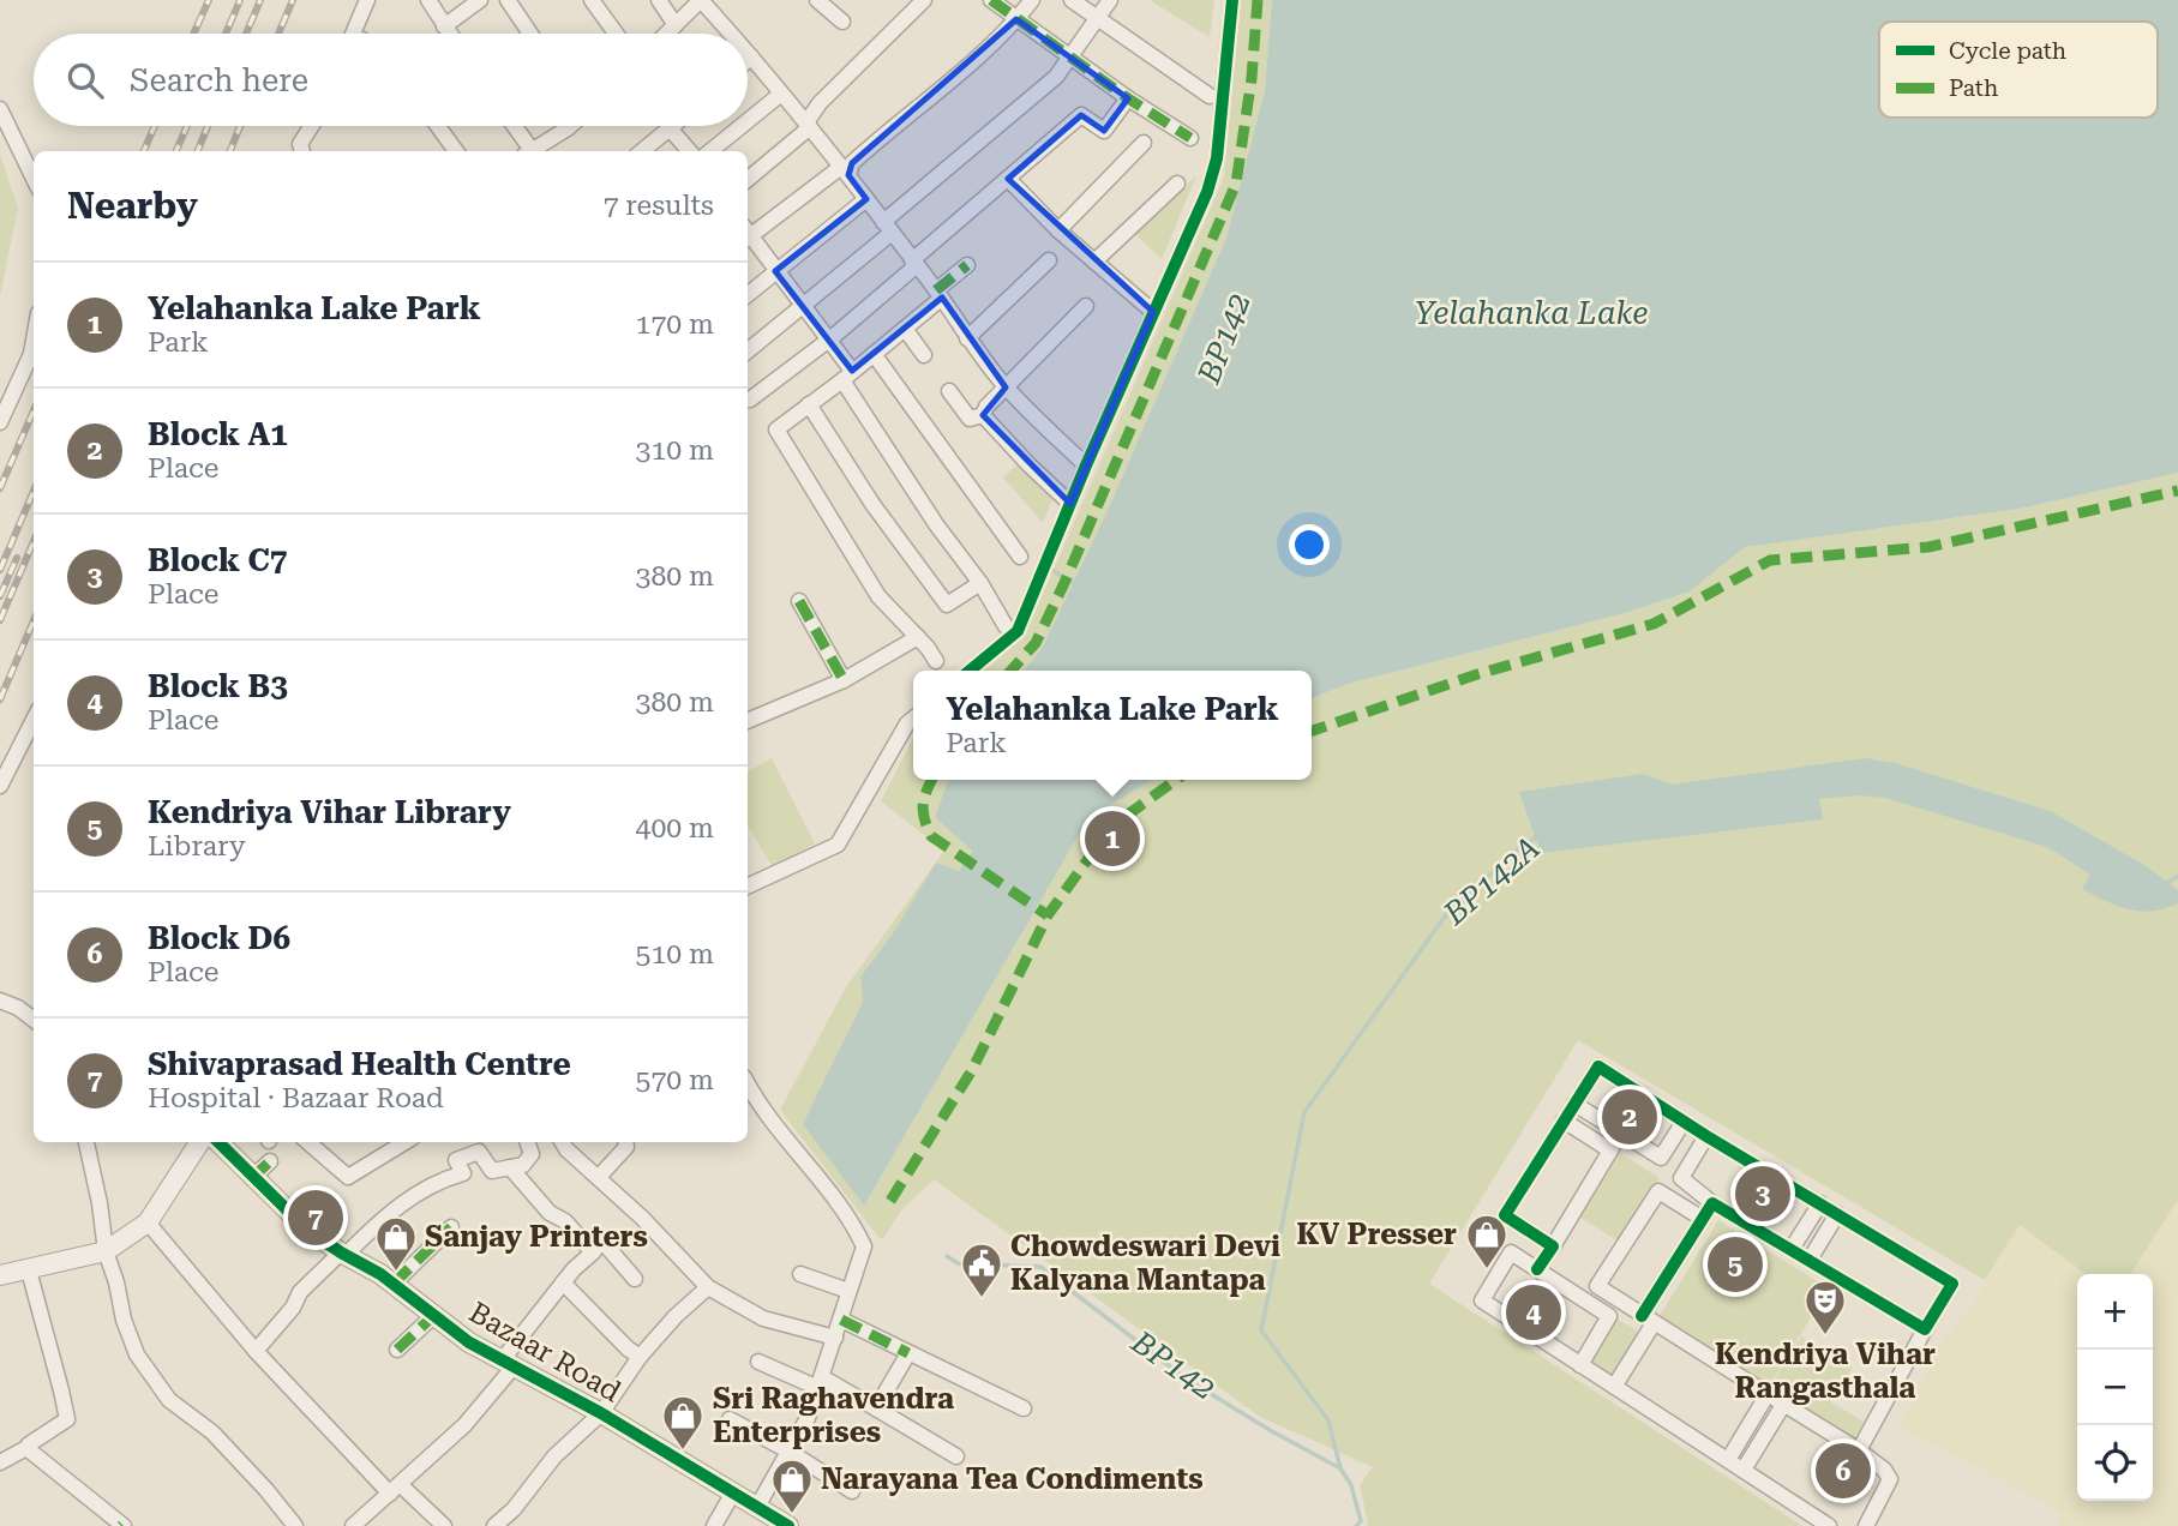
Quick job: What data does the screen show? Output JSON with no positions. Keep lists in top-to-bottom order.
{
  "streets": {
    "street": ["Bazaar Road"]
  },
  "water": ["Yelahanka Lake", "BP142", "BP142A"],
  "places": {
    "shop": [
      "KV Presser",
      "Sanjay Printers",
      "Sri Raghavendra Enterprises",
      "Narayana Tea Condiments"
    ],
    "public building": ["Chowdeswari Devi Kalyana Mantapa"],
    "theatre": ["Kendriya Vihar Rangasthala"]
  },
  "legend": ["Cycle path", "Path"],
  "page": {
    "search": "Search here",
    "heading": ["Nearby", "7 results"],
    "list": [
      {
        "mark": "1",
        "name": "Yelahanka Lake Park",
        "note": "Park",
        "value": "170 m"
      },
      {
        "mark": "2",
        "name": "Block A1",
        "note": "Place",
        "value": "310 m"
      },
      {
        "mark": "3",
        "name": "Block C7",
        "note": "Place",
        "value": "380 m"
      },
      {
        "mark": "4",
        "name": "Block B3",
        "note": "Place",
        "value": "380 m"
      },
      {
        "mark": "5",
        "name": "Kendriya Vihar Library",
        "note": "Library",
        "value": "400 m"
      },
      {
        "mark": "6",
        "name": "Block D6",
        "note": "Place",
        "value": "510 m"
      },
      {
        "mark": "7",
        "name": "Shivaprasad Health Centre",
        "note": "Hospital · Bazaar Road",
        "value": "570 m"
      }
    ],
    "popup": ["Yelahanka Lake Park", "Park"],
    "pins": [
      "1",
      "2",
      "3",
      "7",
      "5",
      "4",
      "6"
    ],
    "map_buttons": ["+", "−"]
  }
}
